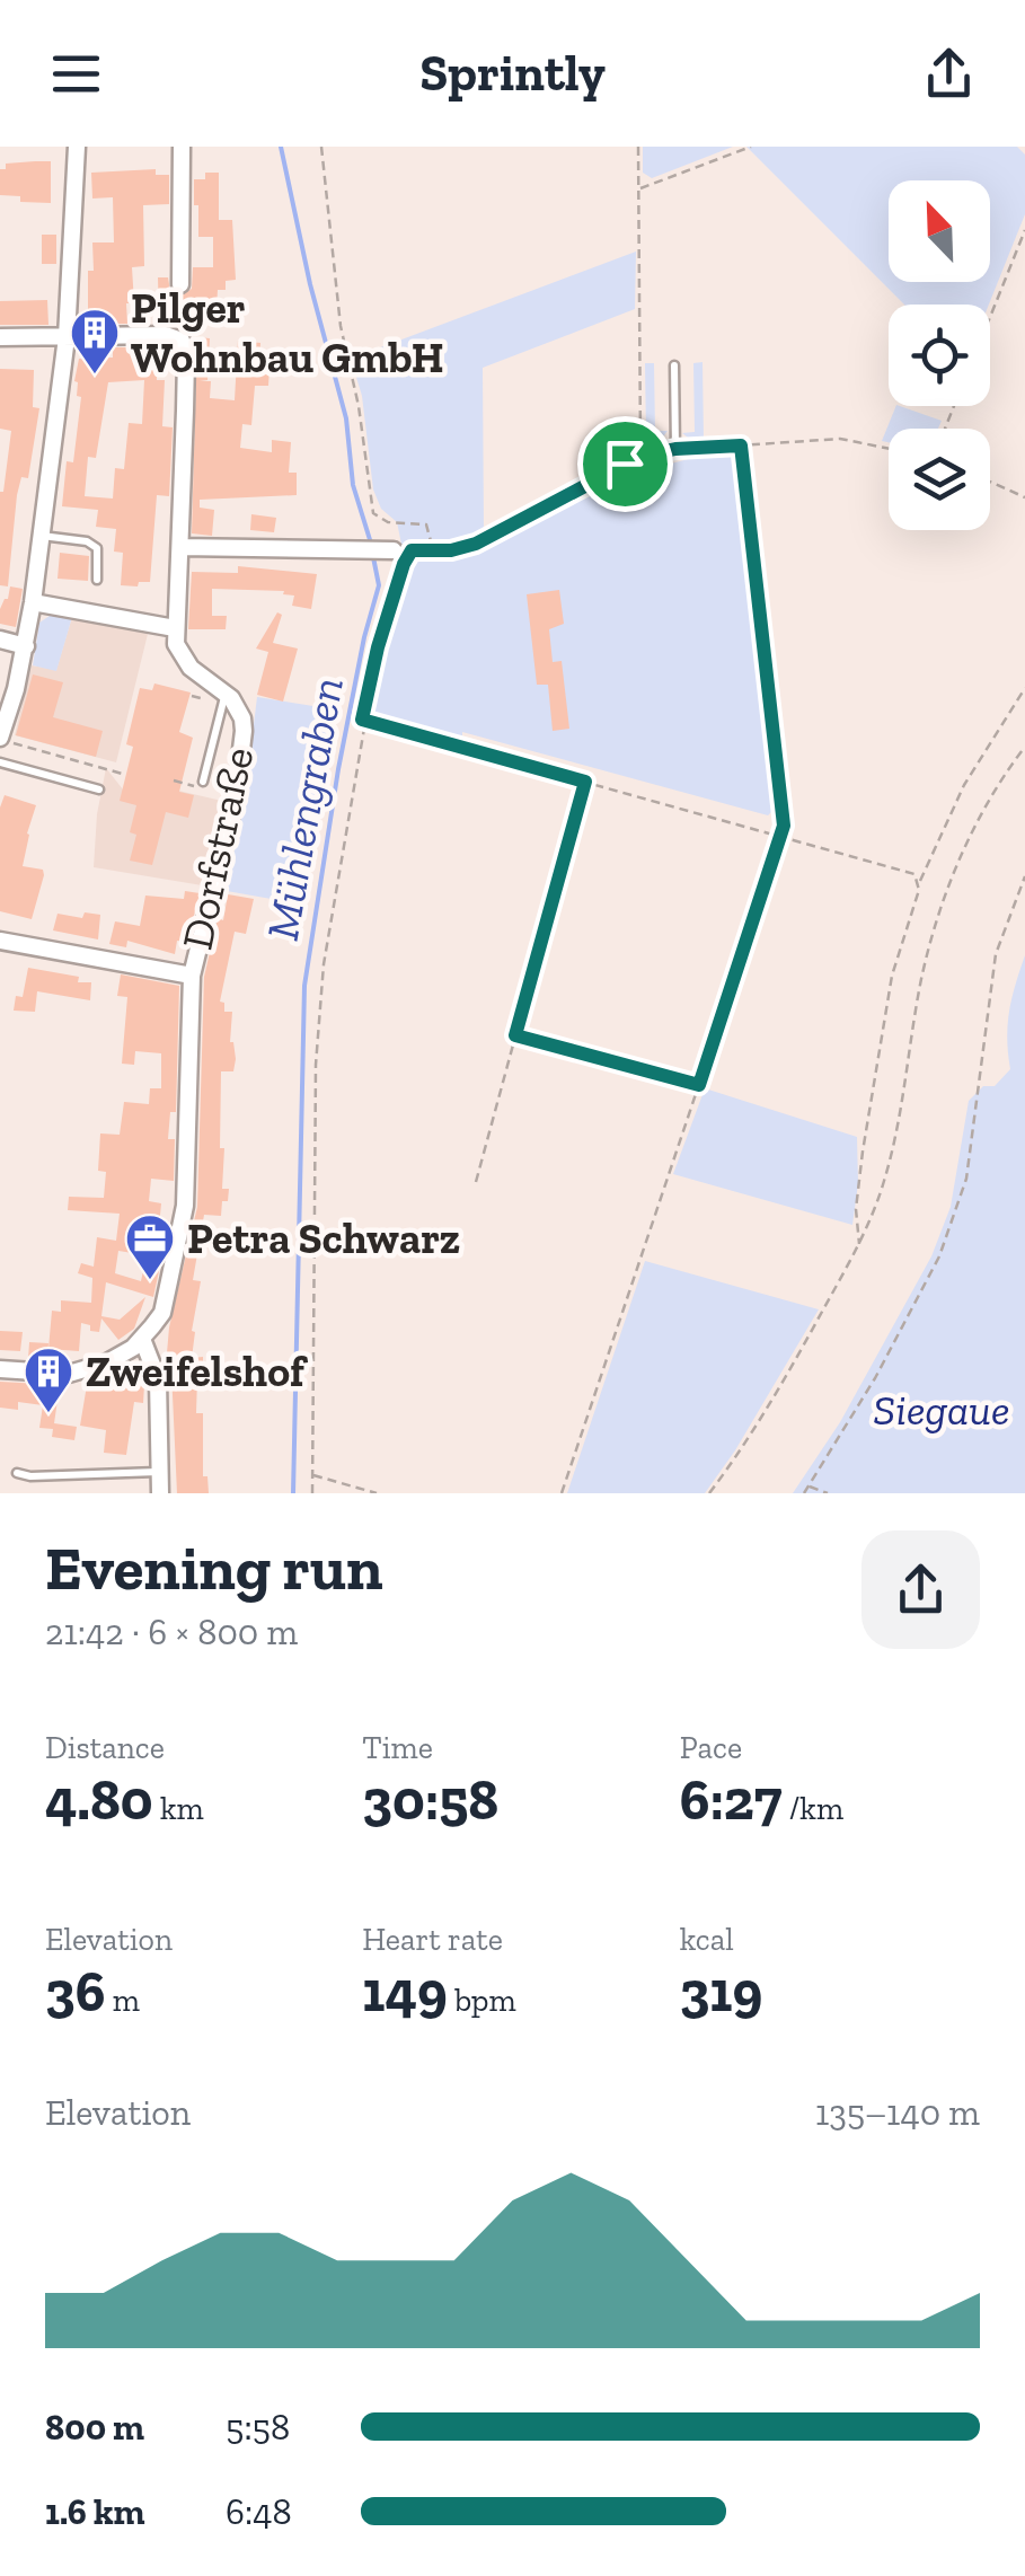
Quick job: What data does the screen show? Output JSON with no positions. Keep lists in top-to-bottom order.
{
  "streets": {
    "street": ["Dorfstraße"]
  },
  "water": ["Mühlengraben"],
  "parks": ["Siegaue"],
  "places": {
    "building": ["Pilger Wohnbau GmbH", "Zweifelshof"],
    "office": ["Petra Schwarz"]
  },
  "north": "top left",
  "page": {
    "header": "Sprintly",
    "heading": ["Evening run", "21:42 · 6 × 800 m"],
    "stats": [
      ["Distance", "4.80 km"],
      ["Time", "30:58"],
      ["Pace", "6:27 /km"],
      ["Elevation", "36 m"],
      ["Heart rate", "149 bpm"],
      ["kcal", "319"]
    ],
    "chart": ["Elevation", "135–140 m"],
    "list": [
      {
        "name": "800 m",
        "note": "5:58"
      },
      {
        "name": "1.6 km",
        "note": "6:48"
      }
    ]
  }
}
